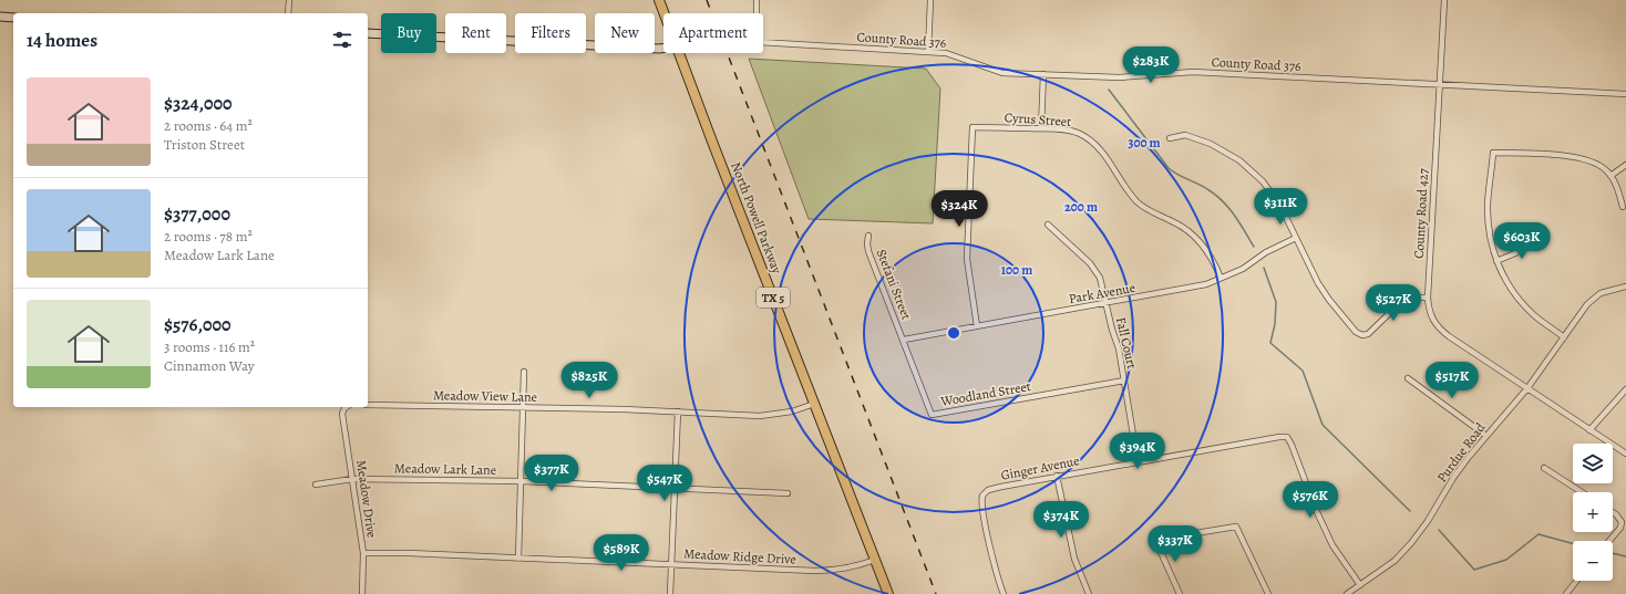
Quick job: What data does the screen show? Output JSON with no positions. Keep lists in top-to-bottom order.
{
  "streets": {
    "main road": ["North Powell Parkway", "TX 5"],
    "street": [
      "County Road 376",
      "Cyrus Street",
      "County Road 427",
      "Stefani Street",
      "Park Avenue",
      "Fall Court",
      "Woodland Street",
      "Meadow View Lane",
      "Purdue Road",
      "Ginger Avenue",
      "Meadow Lark Lane",
      "Meadow Drive",
      "Meadow Ridge Drive"
    ]
  },
  "crossings": [
    ["County Road 376", "County Road 427"],
    ["Cyrus Street", "Park Avenue"],
    ["County Road 427", "Purdue Road"],
    ["North Powell Parkway", "Meadow View Lane"],
    ["North Powell Parkway", "Meadow Ridge Drive"],
    ["Stefani Street", "Park Avenue"],
    ["Stefani Street", "Woodland Street"],
    ["Park Avenue", "Fall Court"],
    ["Park Avenue", "Woodland Street"],
    ["Fall Court", "Woodland Street"],
    ["Fall Court", "Ginger Avenue"],
    ["Purdue Road", "Ginger Avenue"],
    ["Meadow Lark Lane", "Meadow Drive"],
    ["Meadow Drive", "Meadow Ridge Drive"]
  ],
  "page": {
    "chip": [
      "Buy",
      "Rent",
      "Filters",
      "New",
      "Apartment"
    ],
    "heading": "14 homes",
    "price": [
      "$283K",
      "$311K",
      "$324K",
      "$603K",
      "$527K",
      "$825K",
      "$517K",
      "$394K",
      "$377K",
      "$547K",
      "$576K",
      "$374K",
      "$337K",
      "$589K"
    ],
    "list": [
      {
        "name": "$324,000",
        "note": "2 rooms · 64 m² · Triston Street"
      },
      {
        "name": "$377,000",
        "note": "2 rooms · 78 m² · Meadow Lark Lane"
      },
      {
        "name": "$576,000",
        "note": "3 rooms · 116 m² · Cinnamon Way"
      }
    ],
    "map_buttons": ["+", "−"]
  },
  "rings": ["300 m", "200 m", "100 m"]
}
